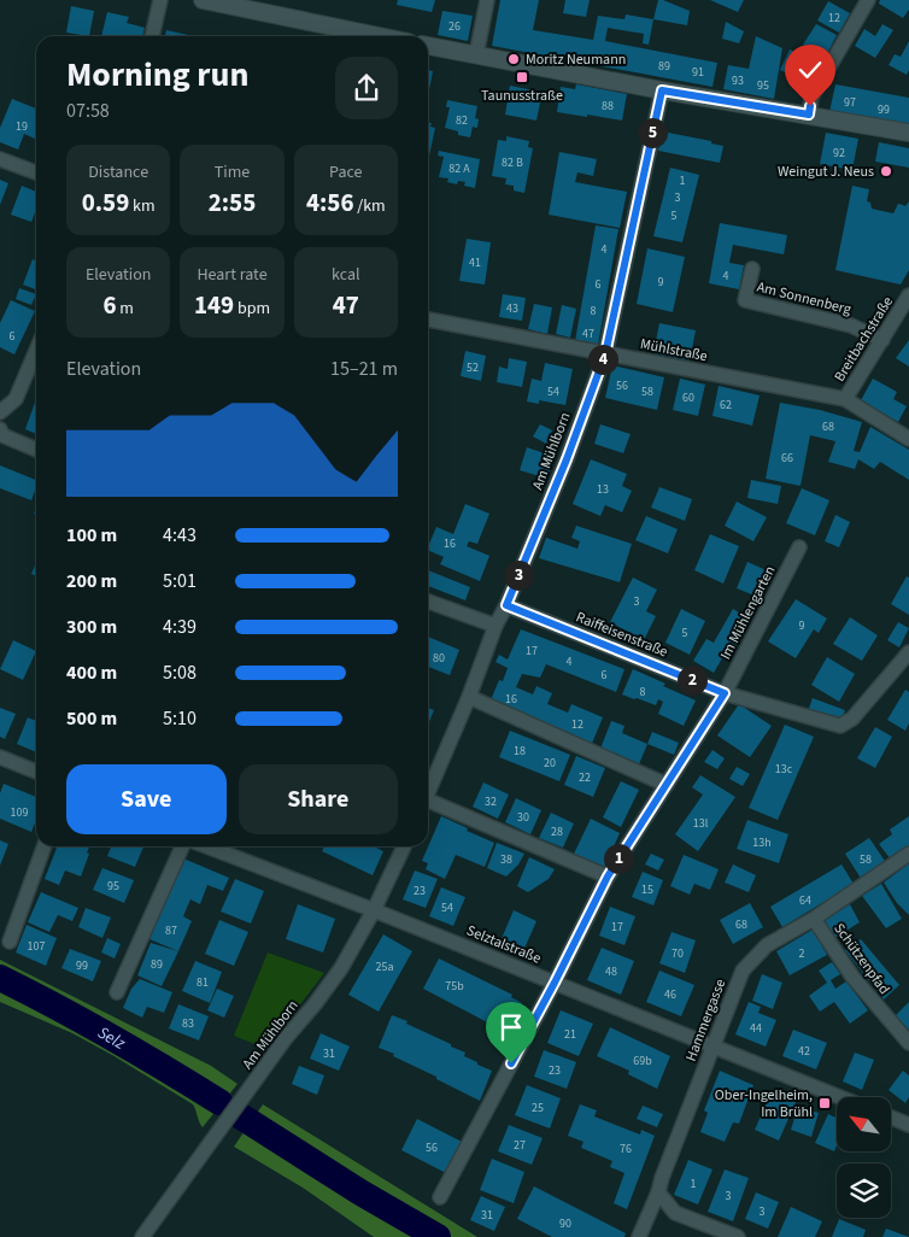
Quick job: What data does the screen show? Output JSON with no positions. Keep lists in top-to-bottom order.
{
  "streets": {
    "street": [
      "Am Sonnenberg",
      "Breitbachstraße",
      "Mühlstraße",
      "Am Mühlborn",
      "Im Mühlengarten",
      "Raiffeisenstraße",
      "Selztalstraße",
      "Schützenpfad",
      "Hammergasse"
    ]
  },
  "crossings": [
    ["Am Sonnenberg", "Breitbachstraße"],
    ["Breitbachstraße", "Mühlstraße"],
    ["Mühlstraße", "Am Mühlborn"],
    ["Am Mühlborn", "Raiffeisenstraße"],
    ["Am Mühlborn", "Selztalstraße"],
    ["Im Mühlengarten", "Raiffeisenstraße"],
    ["Selztalstraße", "Hammergasse"],
    ["Schützenpfad", "Hammergasse"]
  ],
  "water": ["Selz"],
  "places": {
    "other": ["Moritz Neumann", "Weingut J. Neus"],
    "transit": ["Taunusstraße", "Ober-Ingelheim, Im Brühl"]
  },
  "house_numbers": [
    "12",
    "26",
    "89",
    "91",
    "93",
    "95",
    "97",
    "88",
    "99",
    "82",
    "19",
    "92",
    "82 B",
    "82 A",
    "1",
    "3",
    "5",
    "4",
    "41",
    "4",
    "9",
    "6",
    "43",
    "8",
    "47",
    "6",
    "52",
    "56",
    "54",
    "58",
    "60",
    "62",
    "68",
    "66",
    "13",
    "16",
    "3",
    "9",
    "5",
    "17",
    "80",
    "4",
    "6",
    "8",
    "16",
    "12",
    "18",
    "20",
    "13c",
    "22",
    "32",
    "109",
    "30",
    "13l",
    "28",
    "13h",
    "38",
    "58",
    "95",
    "15",
    "23",
    "64",
    "54",
    "68",
    "17",
    "87",
    "107",
    "70",
    "2",
    "89",
    "99",
    "25a",
    "48",
    "81",
    "75b",
    "46",
    "83",
    "44",
    "21",
    "42",
    "31",
    "69b",
    "23",
    "25",
    "27",
    "56",
    "76",
    "1",
    "3",
    "3",
    "31",
    "90"
  ],
  "north": "top left",
  "page": {
    "heading": ["Morning run", "07:58"],
    "pins": [
      "5",
      "4",
      "3",
      "2",
      "1"
    ],
    "stats": [
      ["Distance", "0.59 km"],
      ["Time", "2:55"],
      ["Pace", "4:56 /km"],
      ["Elevation", "6 m"],
      ["Heart rate", "149 bpm"],
      ["kcal", "47"]
    ],
    "chart": ["Elevation", "15–21 m"],
    "list": [
      {
        "name": "100 m",
        "note": "4:43"
      },
      {
        "name": "200 m",
        "note": "5:01"
      },
      {
        "name": "300 m",
        "note": "4:39"
      },
      {
        "name": "400 m",
        "note": "5:08"
      },
      {
        "name": "500 m",
        "note": "5:10"
      }
    ],
    "buttons": ["Save", "Share"]
  }
}
